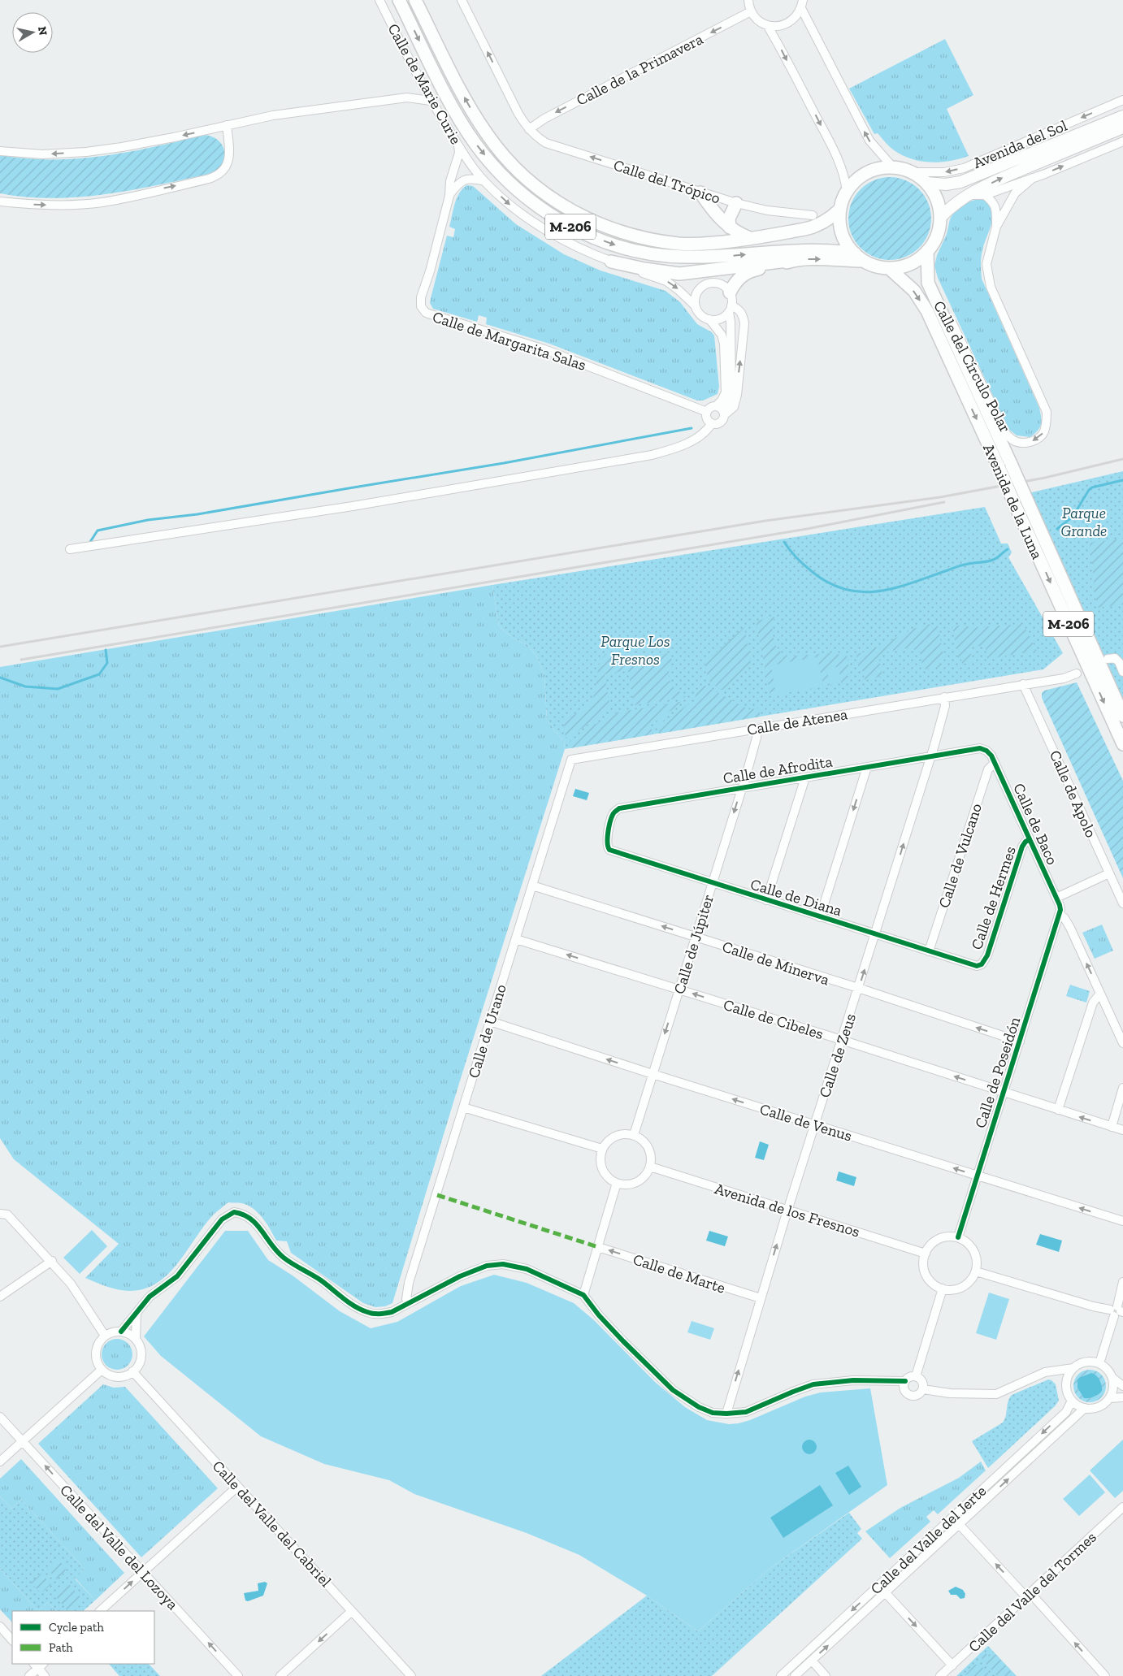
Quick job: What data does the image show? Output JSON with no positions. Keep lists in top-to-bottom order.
{
  "streets": {
    "main road": ["Avenida del Sol", "M-206", "Avenida de la Luna"],
    "street": [
      "Calle de la Primavera",
      "Calle de Marie Curie",
      "Calle del Trópico",
      "Calle de Margarita Salas",
      "Calle del Círculo Polar",
      "Calle de Atenea",
      "Calle de Afrodita",
      "Calle de Apolo",
      "Calle de Baco",
      "Calle de Vulcano",
      "Calle de Diana",
      "Calle de Hermes",
      "Calle de Júpiter",
      "Calle de Minerva",
      "Calle de Cibeles",
      "Calle de Urano",
      "Calle de Zeus",
      "Calle de Poseidón",
      "Calle de Venus",
      "Avenida de los Fresnos",
      "Calle de Marte",
      "Calle del Valle del Cabriel",
      "Calle del Valle del Jerte",
      "Calle del Valle del Lozoya",
      "Calle del Valle del Tormes"
    ]
  },
  "crossings": [
    ["Calle de la Primavera", "Calle del Trópico"],
    ["Calle de Marie Curie", "Calle de Margarita Salas"],
    ["Avenida del Sol", "M-206"],
    ["Avenida del Sol", "Avenida de la Luna"],
    ["M-206", "Avenida de la Luna"],
    ["Calle del Círculo Polar", "Avenida de la Luna"],
    ["Calle de Atenea", "Calle de Apolo"],
    ["Calle de Atenea", "Calle de Júpiter"],
    ["Calle de Atenea", "Calle de Urano"],
    ["Calle de Atenea", "Calle de Zeus"],
    ["Calle de Afrodita", "Calle de Baco"],
    ["Calle de Afrodita", "Calle de Diana"],
    ["Calle de Afrodita", "Calle de Júpiter"],
    ["Calle de Afrodita", "Calle de Zeus"],
    ["Calle de Baco", "Calle de Vulcano"],
    ["Calle de Baco", "Calle de Hermes"],
    ["Calle de Baco", "Calle de Poseidón"],
    ["Calle de Vulcano", "Calle de Diana"],
    ["Calle de Diana", "Calle de Hermes"],
    ["Calle de Diana", "Calle de Júpiter"],
    ["Calle de Diana", "Calle de Zeus"],
    ["Calle de Júpiter", "Calle de Minerva"],
    ["Calle de Júpiter", "Calle de Cibeles"],
    ["Calle de Júpiter", "Calle de Venus"],
    ["Calle de Júpiter", "Avenida de los Fresnos"],
    ["Calle de Minerva", "Calle de Urano"],
    ["Calle de Minerva", "Calle de Zeus"],
    ["Calle de Minerva", "Calle de Poseidón"],
    ["Calle de Cibeles", "Calle de Urano"],
    ["Calle de Cibeles", "Calle de Zeus"],
    ["Calle de Cibeles", "Calle de Poseidón"],
    ["Calle de Urano", "Calle de Venus"],
    ["Calle de Zeus", "Calle de Venus"],
    ["Calle de Zeus", "Avenida de los Fresnos"],
    ["Calle de Zeus", "Calle de Marte"],
    ["Calle de Poseidón", "Calle de Venus"],
    ["Calle de Poseidón", "Avenida de los Fresnos"]
  ],
  "one_way": [
    "Calle de la Primavera",
    "Calle de Marie Curie",
    "Calle del Trópico",
    "Calle de Minerva",
    "Calle de Cibeles",
    "Calle de Venus",
    "Calle de Marte",
    "Calle del Valle del Lozoya"
  ],
  "parks": ["Parque Grande", "Parque Los Fresnos"],
  "legend": ["Cycle path", "Path"],
  "north": "right"
}
